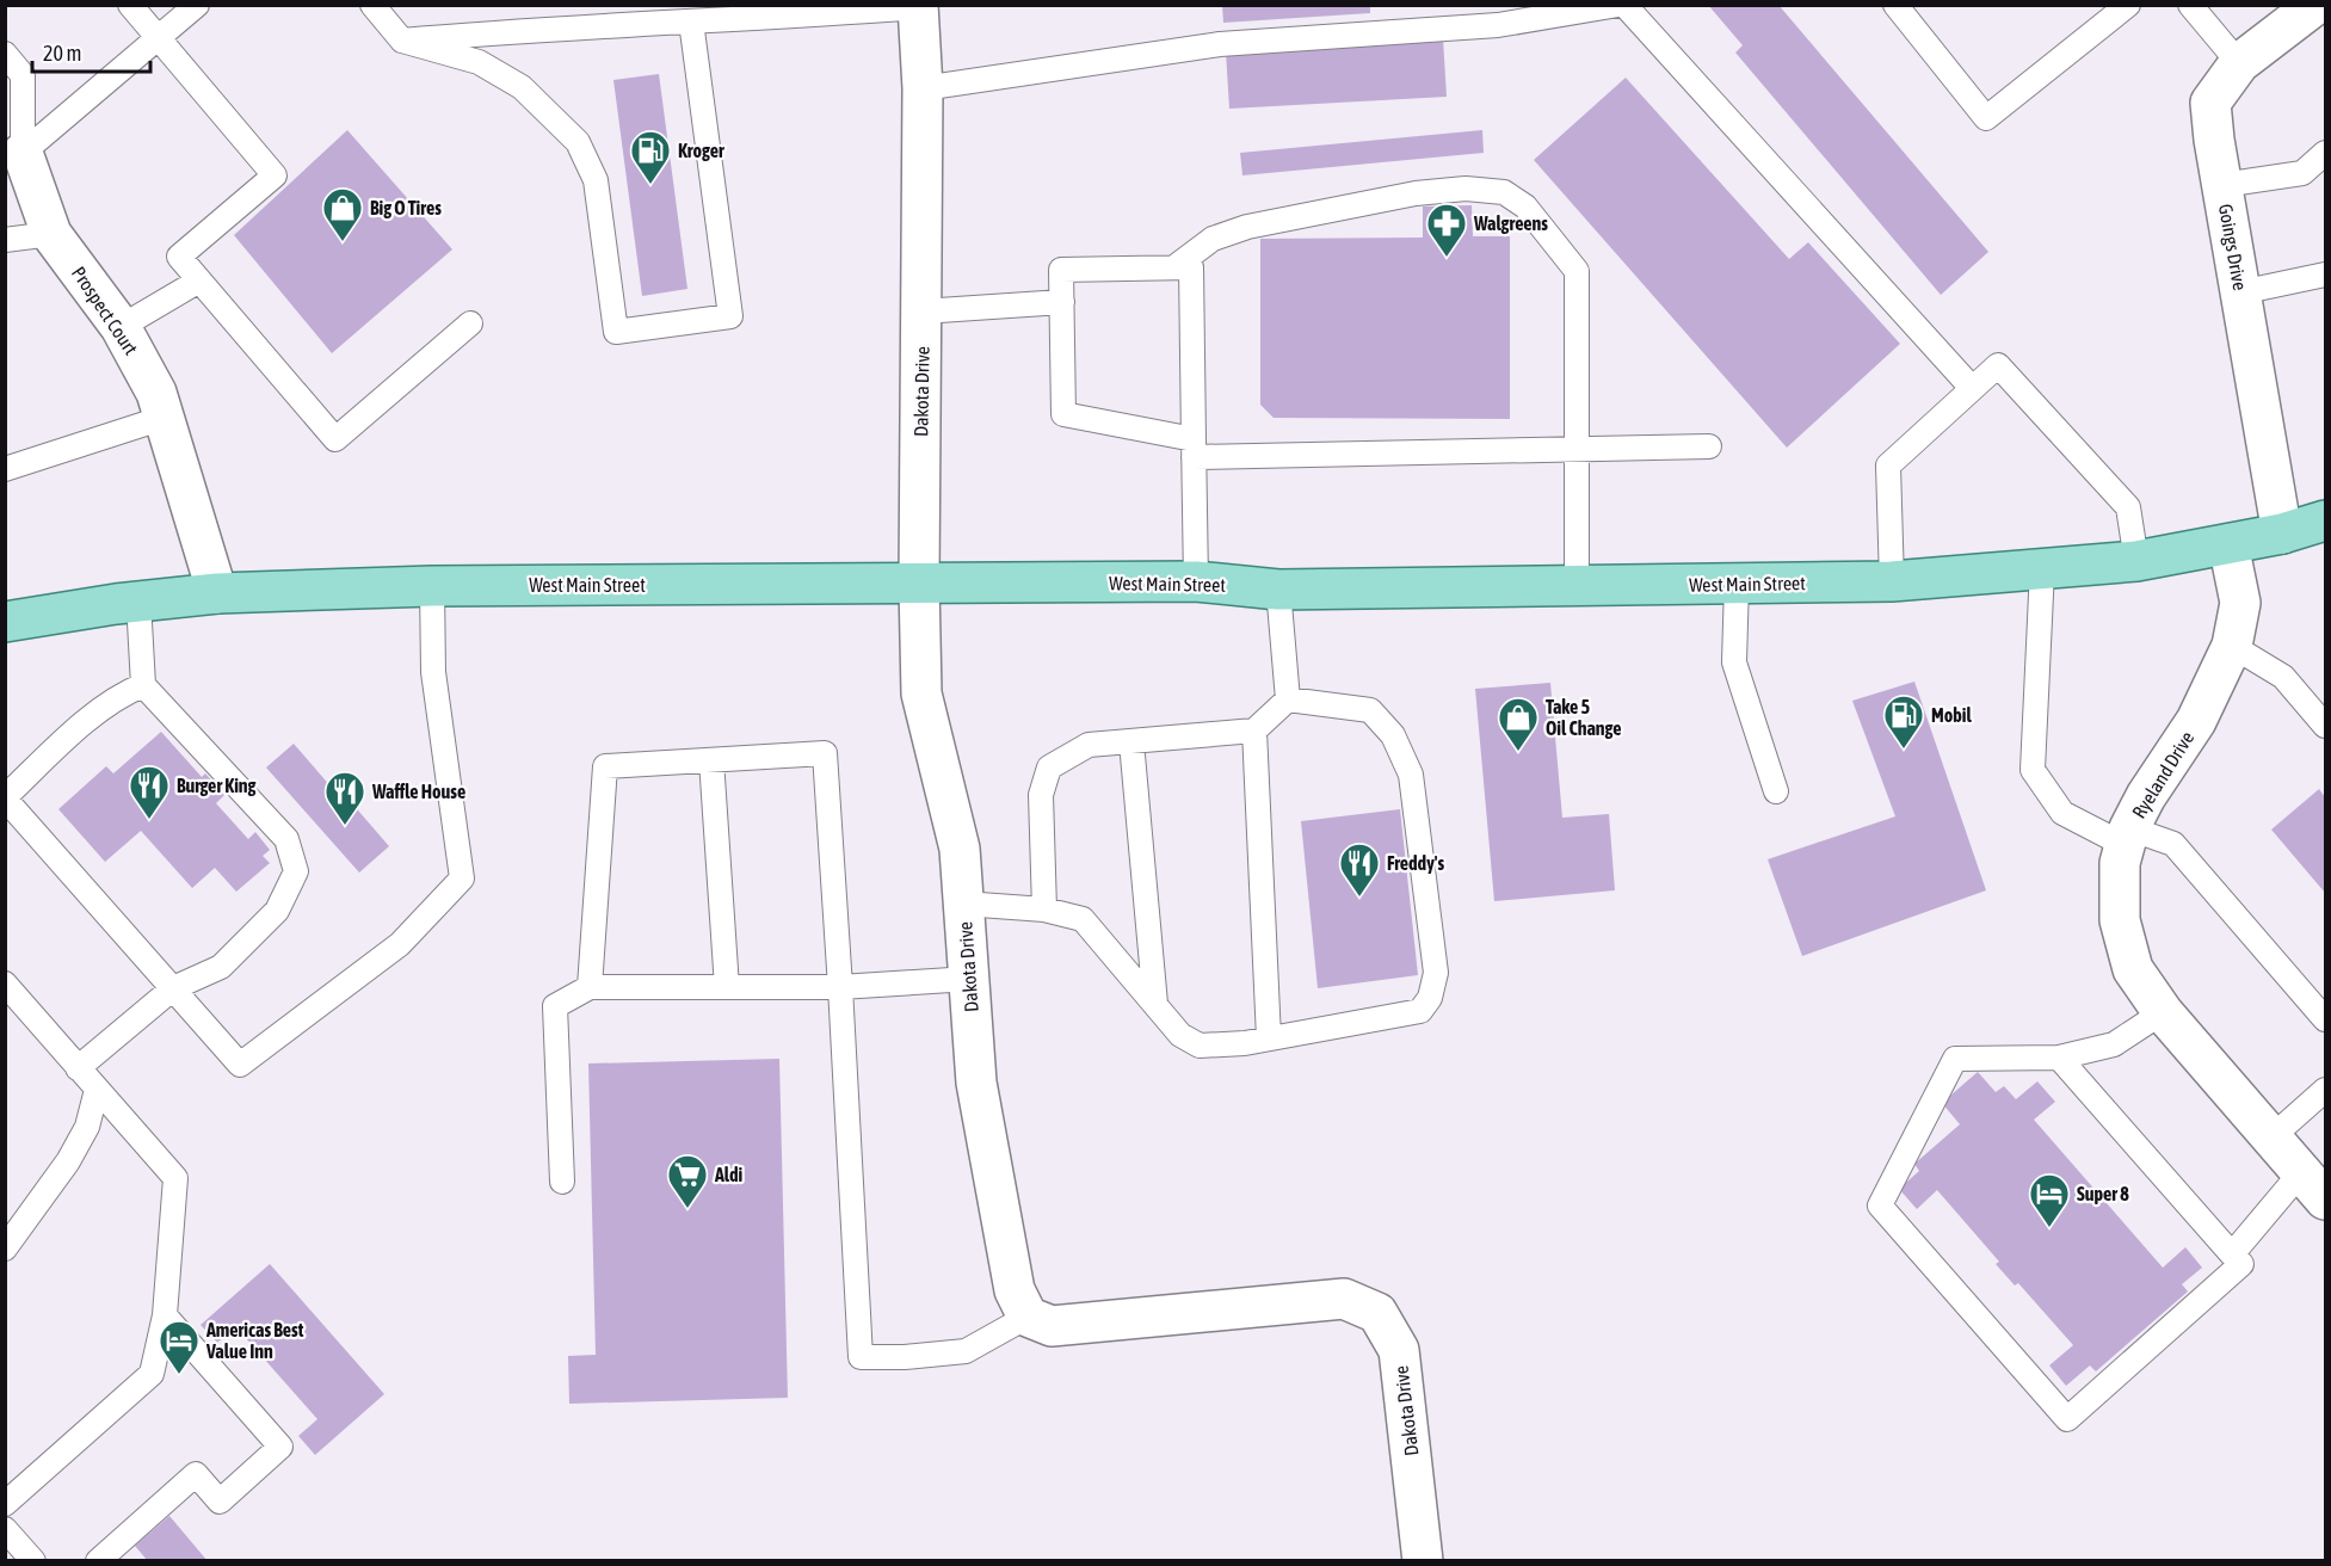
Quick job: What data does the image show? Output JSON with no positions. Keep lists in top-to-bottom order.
{
  "streets": {
    "main road": ["West Main Street"],
    "street": [
      "Goings Drive",
      "Prospect Court",
      "Dakota Drive",
      "Ryeland Drive"
    ]
  },
  "crossings": [
    ["Goings Drive", "West Main Street"],
    ["Prospect Court", "West Main Street"],
    ["Dakota Drive", "West Main Street"],
    ["West Main Street", "Ryeland Drive"]
  ],
  "places": {
    "fuel station": ["Kroger", "Mobil"],
    "shop": ["Big O Tires", "Take 5 Oil Change"],
    "pharmacy": ["Walgreens"],
    "restaurant": ["Burger King", "Waffle House", "Freddy's"],
    "supermarket": ["Aldi"],
    "hotel": ["Super 8", "Americas Best Value Inn"]
  },
  "scale_bar": "20 m"
}
